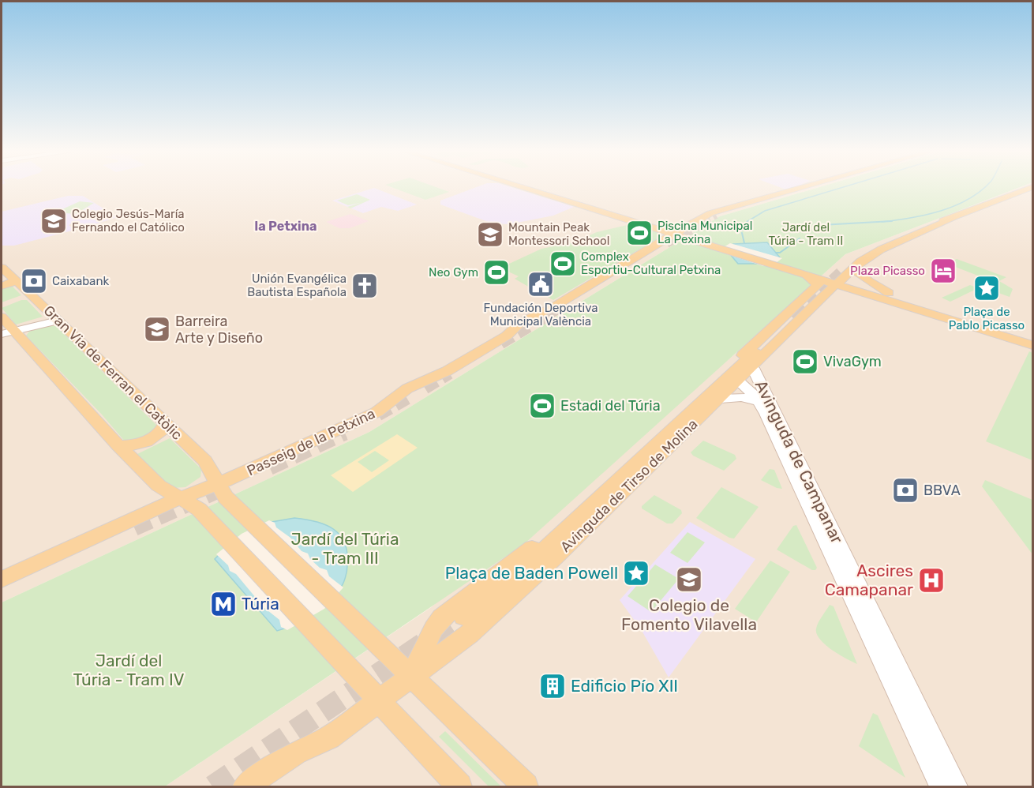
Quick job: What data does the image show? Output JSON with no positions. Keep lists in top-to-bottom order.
{
  "streets": {
    "main road": [
      "Gran Via de Ferran el Catòlic",
      "Passeig de la Petxina",
      "Avinguda de Campanar",
      "Avinguda de Tirso de Molina"
    ]
  },
  "crossings": [
    ["Gran Via de Ferran el Catòlic", "Passeig de la Petxina"],
    ["Gran Via de Ferran el Catòlic", "Avinguda de Tirso de Molina"],
    ["Avinguda de Campanar", "Avinguda de Tirso de Molina"]
  ],
  "districts": ["la Petxina"],
  "parks": ["Jardí del Túria - Tram II", "Jardí del Túria - Tram III", "Jardí del Túria - Tram IV"],
  "places": {
    "school or university": [
      "Colegio Jesús-María Fernando el Católico",
      "Mountain Peak Montessori School",
      "Barreira Arte y Diseño",
      "Colegio de Fomento Vilavella"
    ],
    "sports": [
      "Piscina Municipal La Pexina",
      "Complex Esportiu-Cultural Petxina",
      "Neo Gym",
      "VivaGym",
      "Estadi del Túria"
    ],
    "hotel": ["Plaza Picasso"],
    "bank": ["Caixabank", "BBVA"],
    "public building": ["Fundación Deportiva Municipal València"],
    "church": ["Unión Evangélica Bautista Española"],
    "place": ["Plaça de Pablo Picasso", "Plaça de Baden Powell"],
    "hospital": ["Ascires Camapanar"],
    "metro station": ["Túria"],
    "building": ["Edificio Pío XII"]
  }
}
